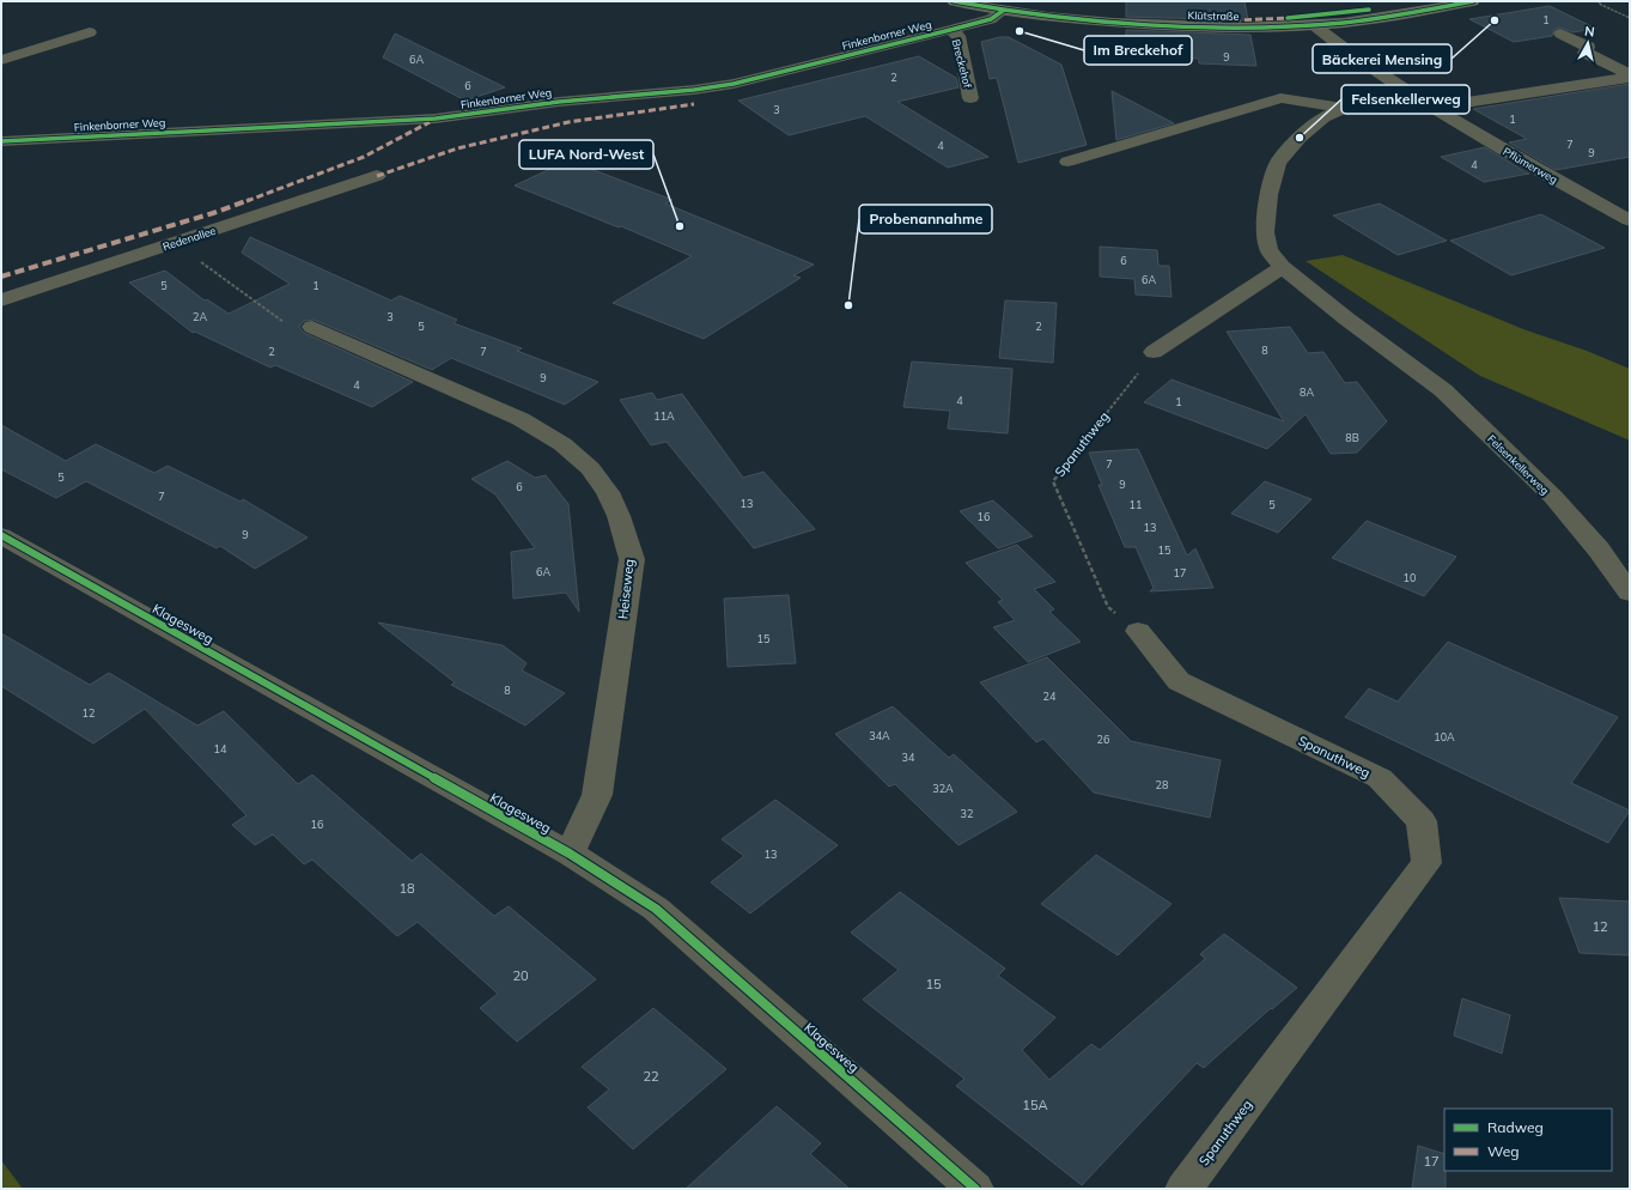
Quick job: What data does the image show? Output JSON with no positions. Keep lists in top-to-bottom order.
{
  "streets": {
    "main road": ["Klütstraße"],
    "street": [
      "Finkenborner Weg",
      "Breckehof",
      "Pflümerweg",
      "Redenallee",
      "Spanuthweg",
      "Felsenkellerweg",
      "Heiseweg",
      "Klagesweg"
    ]
  },
  "crossings": [
    ["Klütstraße", "Finkenborner Weg"],
    ["Klütstraße", "Pflümerweg"],
    ["Finkenborner Weg", "Breckehof"],
    ["Pflümerweg", "Felsenkellerweg"],
    ["Heiseweg", "Klagesweg"]
  ],
  "places": [
    "Bäckerei Mensing",
    "Im Breckehof",
    "Felsenkellerweg",
    "LUFA Nord-West",
    "Probenannahme"
  ],
  "house_numbers": [
    "1",
    "9",
    "6A",
    "2",
    "6",
    "3",
    "1",
    "7",
    "4",
    "9",
    "4",
    "6",
    "6A",
    "5",
    "1",
    "2A",
    "3",
    "5",
    "2",
    "8",
    "2",
    "7",
    "9",
    "4",
    "8A",
    "4",
    "1",
    "11A",
    "8B",
    "7",
    "5",
    "9",
    "6",
    "7",
    "13",
    "11",
    "5",
    "16",
    "13",
    "9",
    "15",
    "6A",
    "17",
    "10",
    "15",
    "8",
    "24",
    "12",
    "34A",
    "10A",
    "26",
    "14",
    "34",
    "28",
    "32A",
    "32",
    "16",
    "13",
    "18",
    "12",
    "20",
    "15",
    "22",
    "15A",
    "17"
  ],
  "legend": ["Radweg", "Weg"],
  "north": "top"
}
